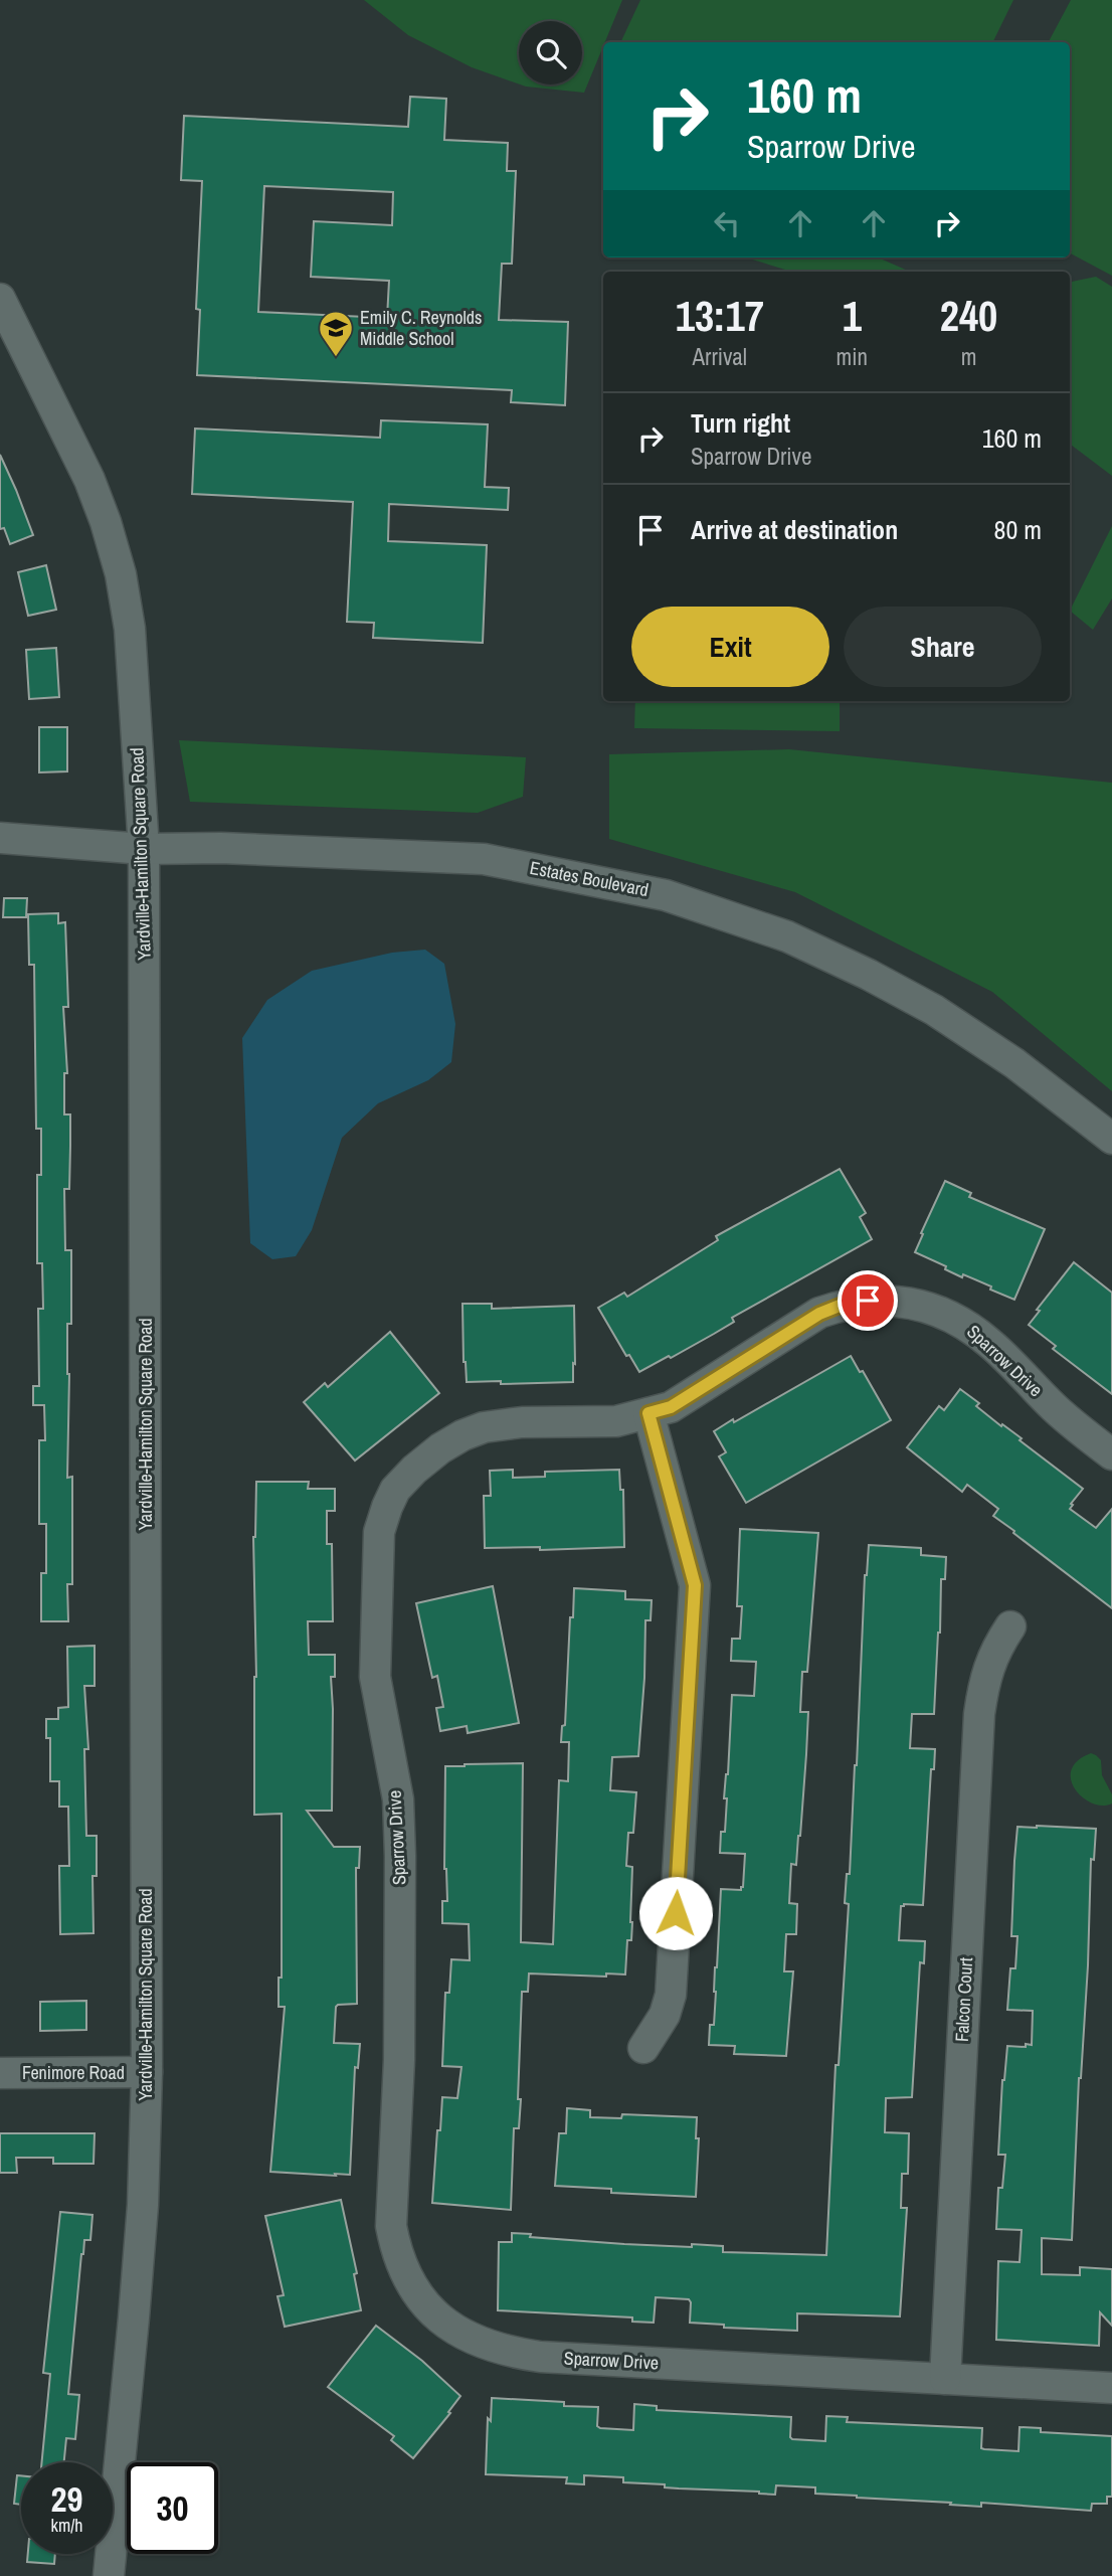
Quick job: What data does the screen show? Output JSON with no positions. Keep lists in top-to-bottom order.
{
  "streets": {
    "street": [
      "Yardville-Hamilton Square Road",
      "Estates Boulevard",
      "Sparrow Drive",
      "Falcon Court",
      "Fenimore Road"
    ]
  },
  "crossings": [
    ["Yardville-Hamilton Square Road", "Estates Boulevard"],
    ["Yardville-Hamilton Square Road", "Fenimore Road"],
    ["Sparrow Drive", "Falcon Court"]
  ],
  "places": {
    "school or university": ["Emily C. Reynolds Middle School"]
  },
  "page": {
    "turn": ["160 m", "Sparrow Drive"],
    "eta": [
      "13:17",
      "Arrival",
      "1",
      "min",
      "240",
      "m"
    ],
    "list": [
      {
        "name": "Turn right",
        "note": "Sparrow Drive",
        "value": "160 m"
      },
      {
        "name": "Arrive at destination",
        "value": "80 m"
      }
    ],
    "buttons": ["Exit", "Share"],
    "speed": "29 km/h",
    "limit": "30"
  }
}
